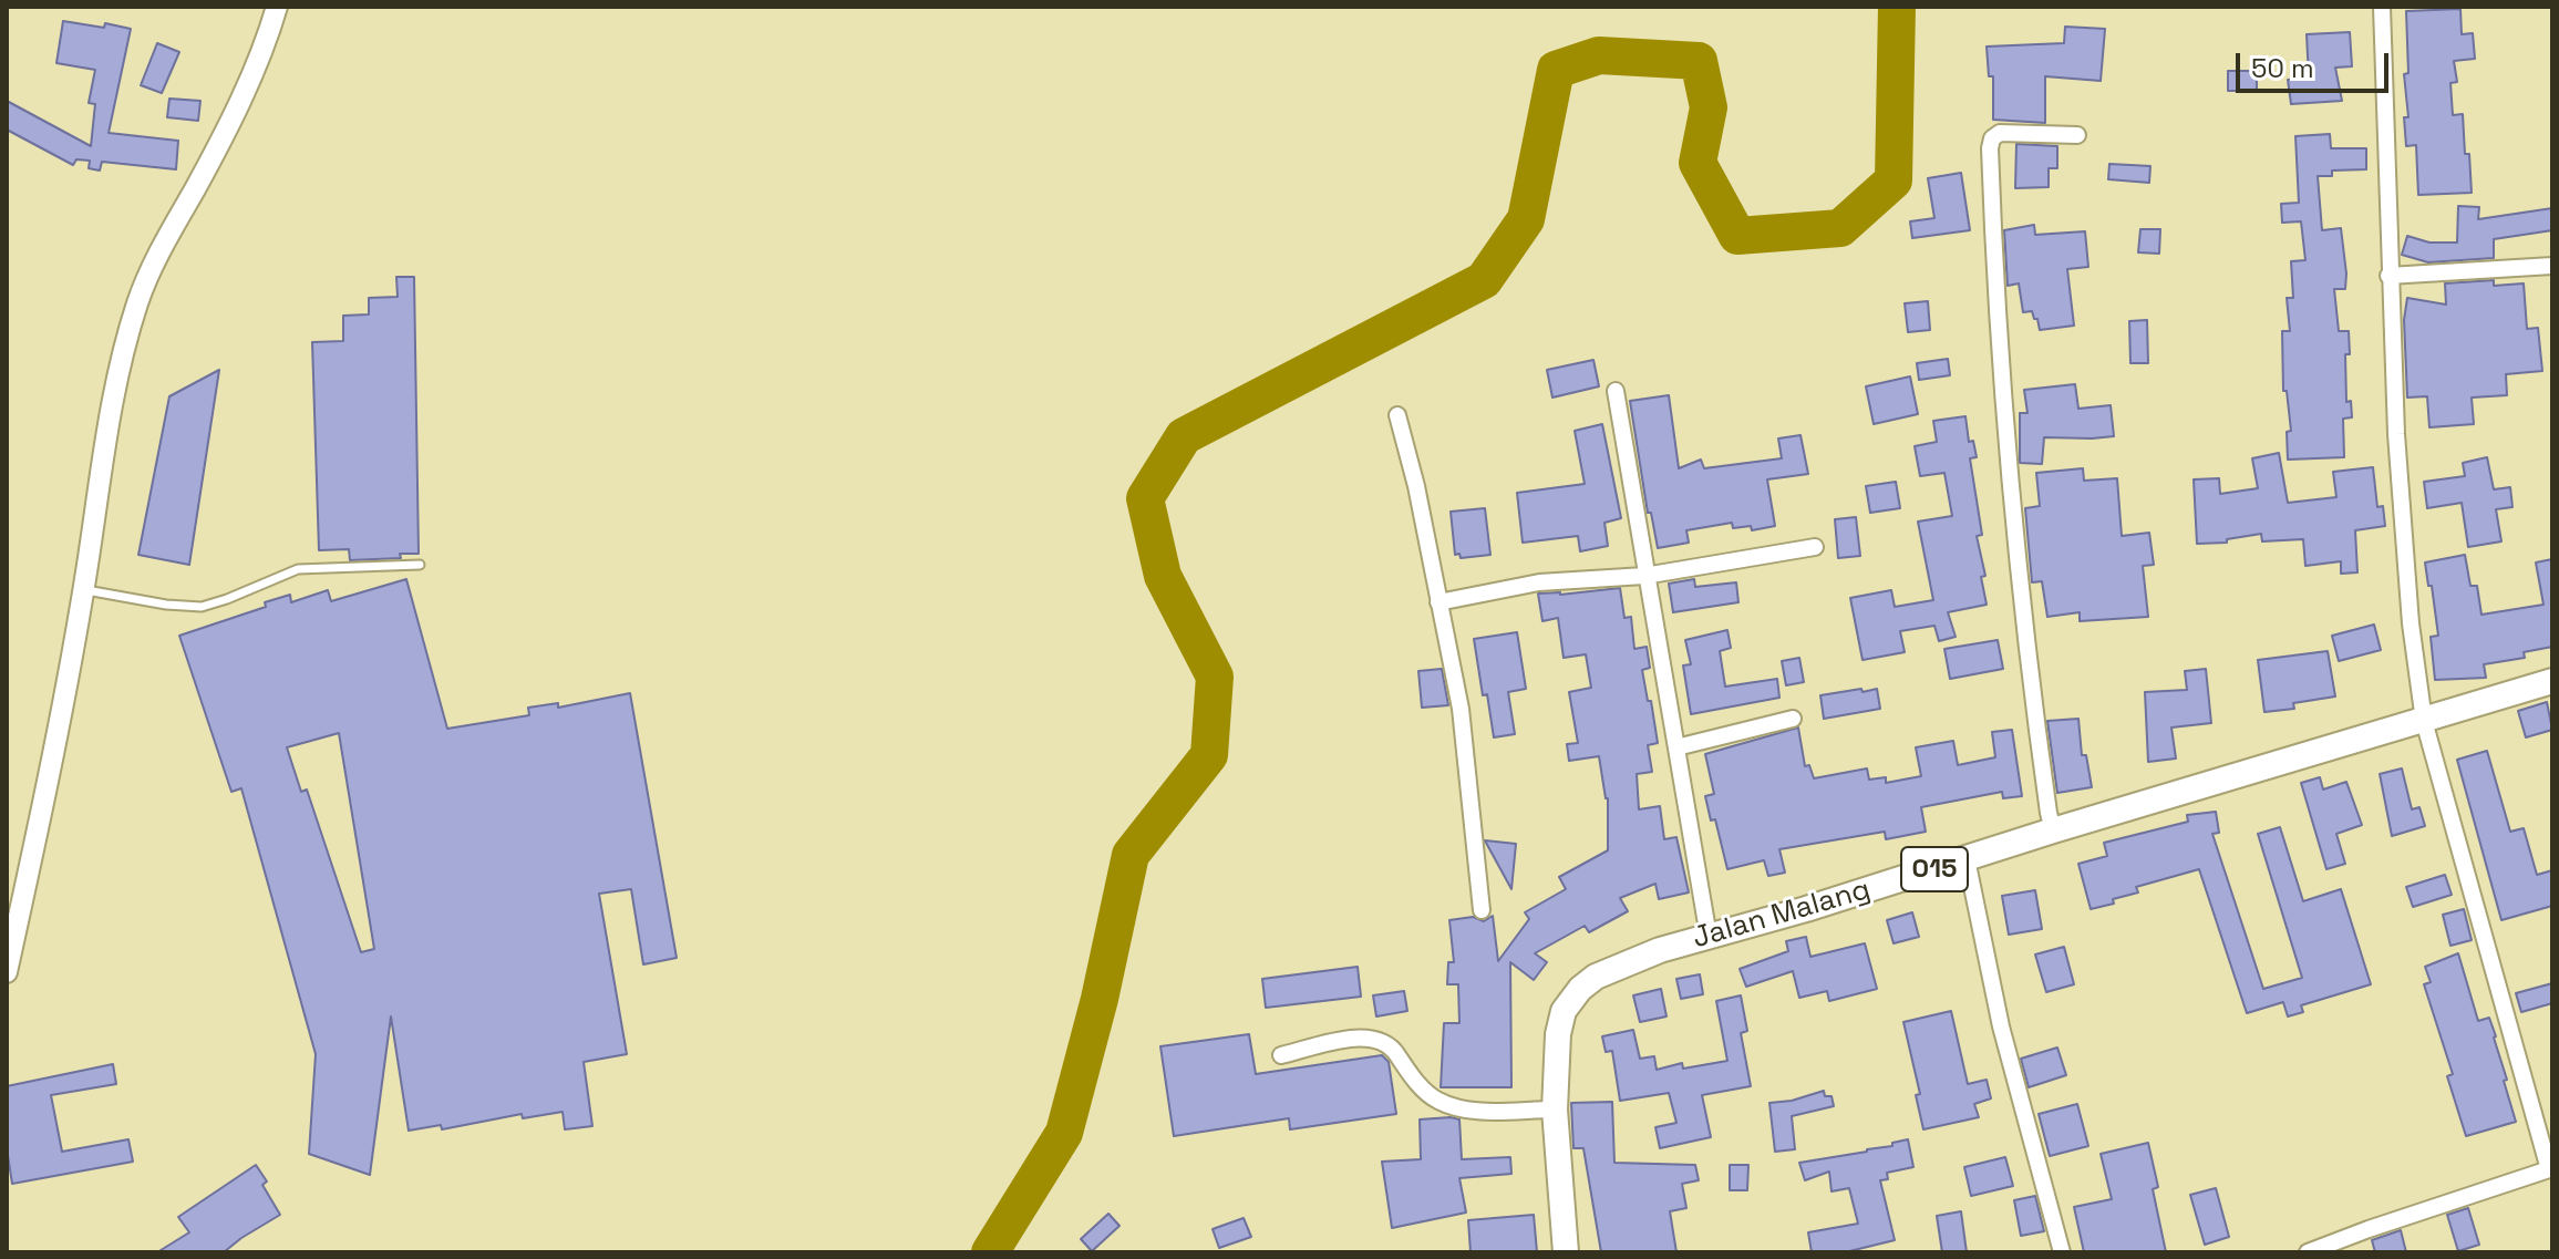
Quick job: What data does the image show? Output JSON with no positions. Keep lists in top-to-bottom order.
{
  "streets": {
    "main road": ["015", "Jalan Malang"]
  },
  "scale_bar": "50 m"
}
